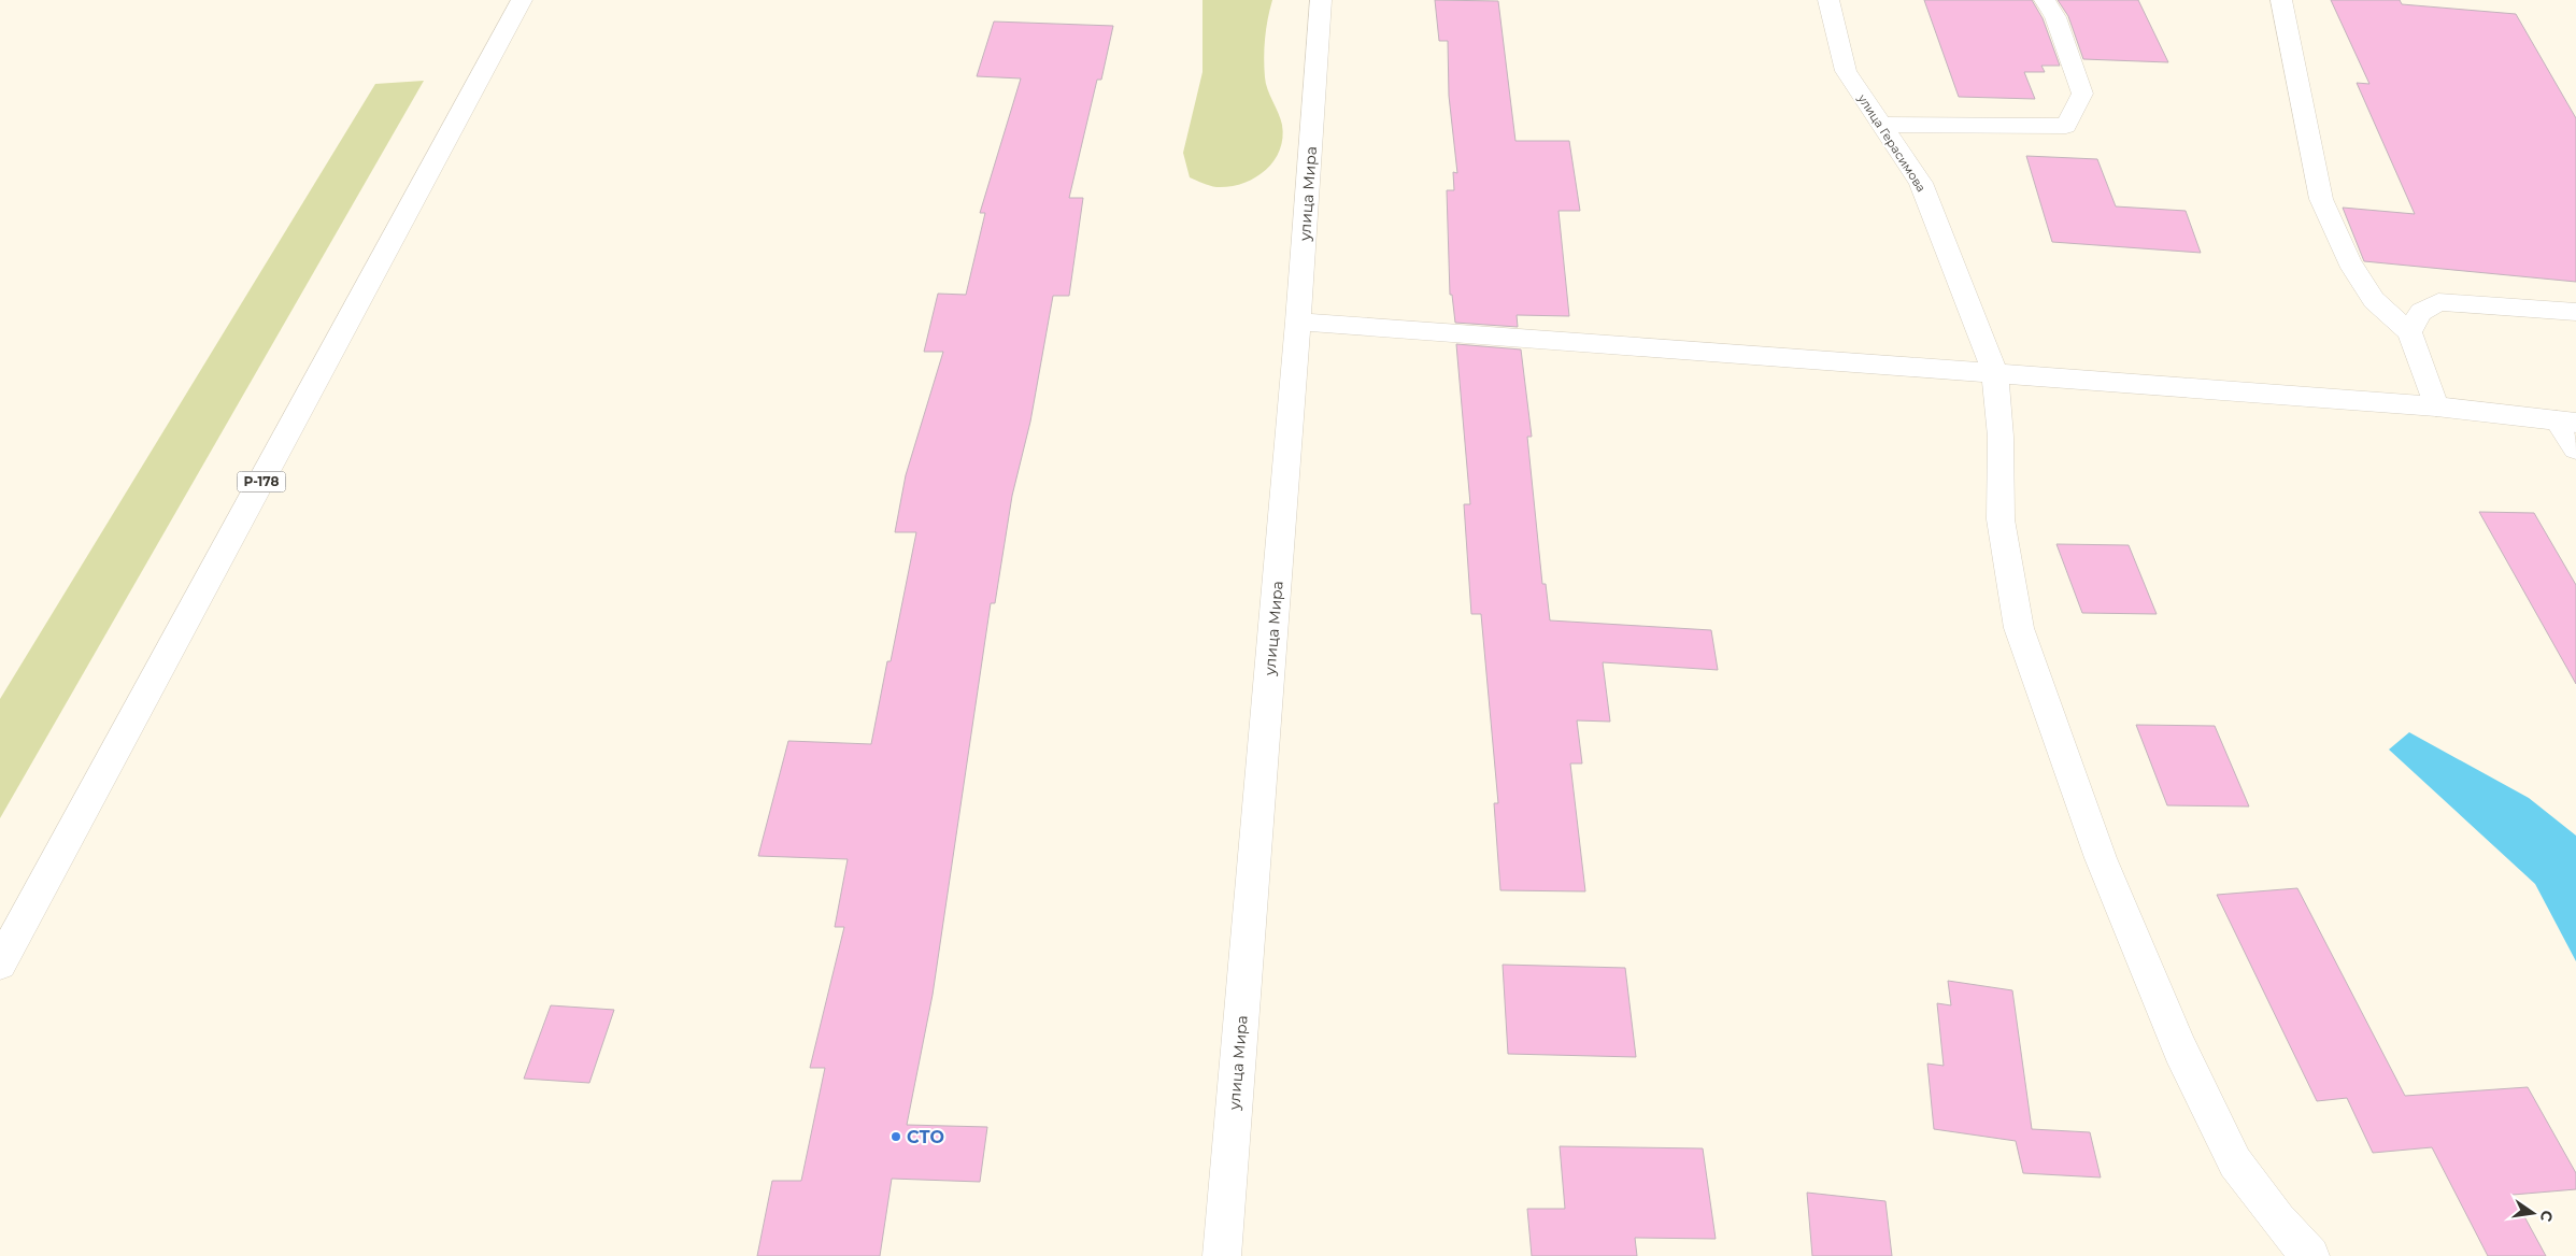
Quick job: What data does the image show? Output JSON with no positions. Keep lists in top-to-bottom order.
{
  "streets": {
    "main road": ["улица Герасимова", "улица Мира", "Р-178"]
  },
  "places": ["СТО"],
  "north": "right"
}
